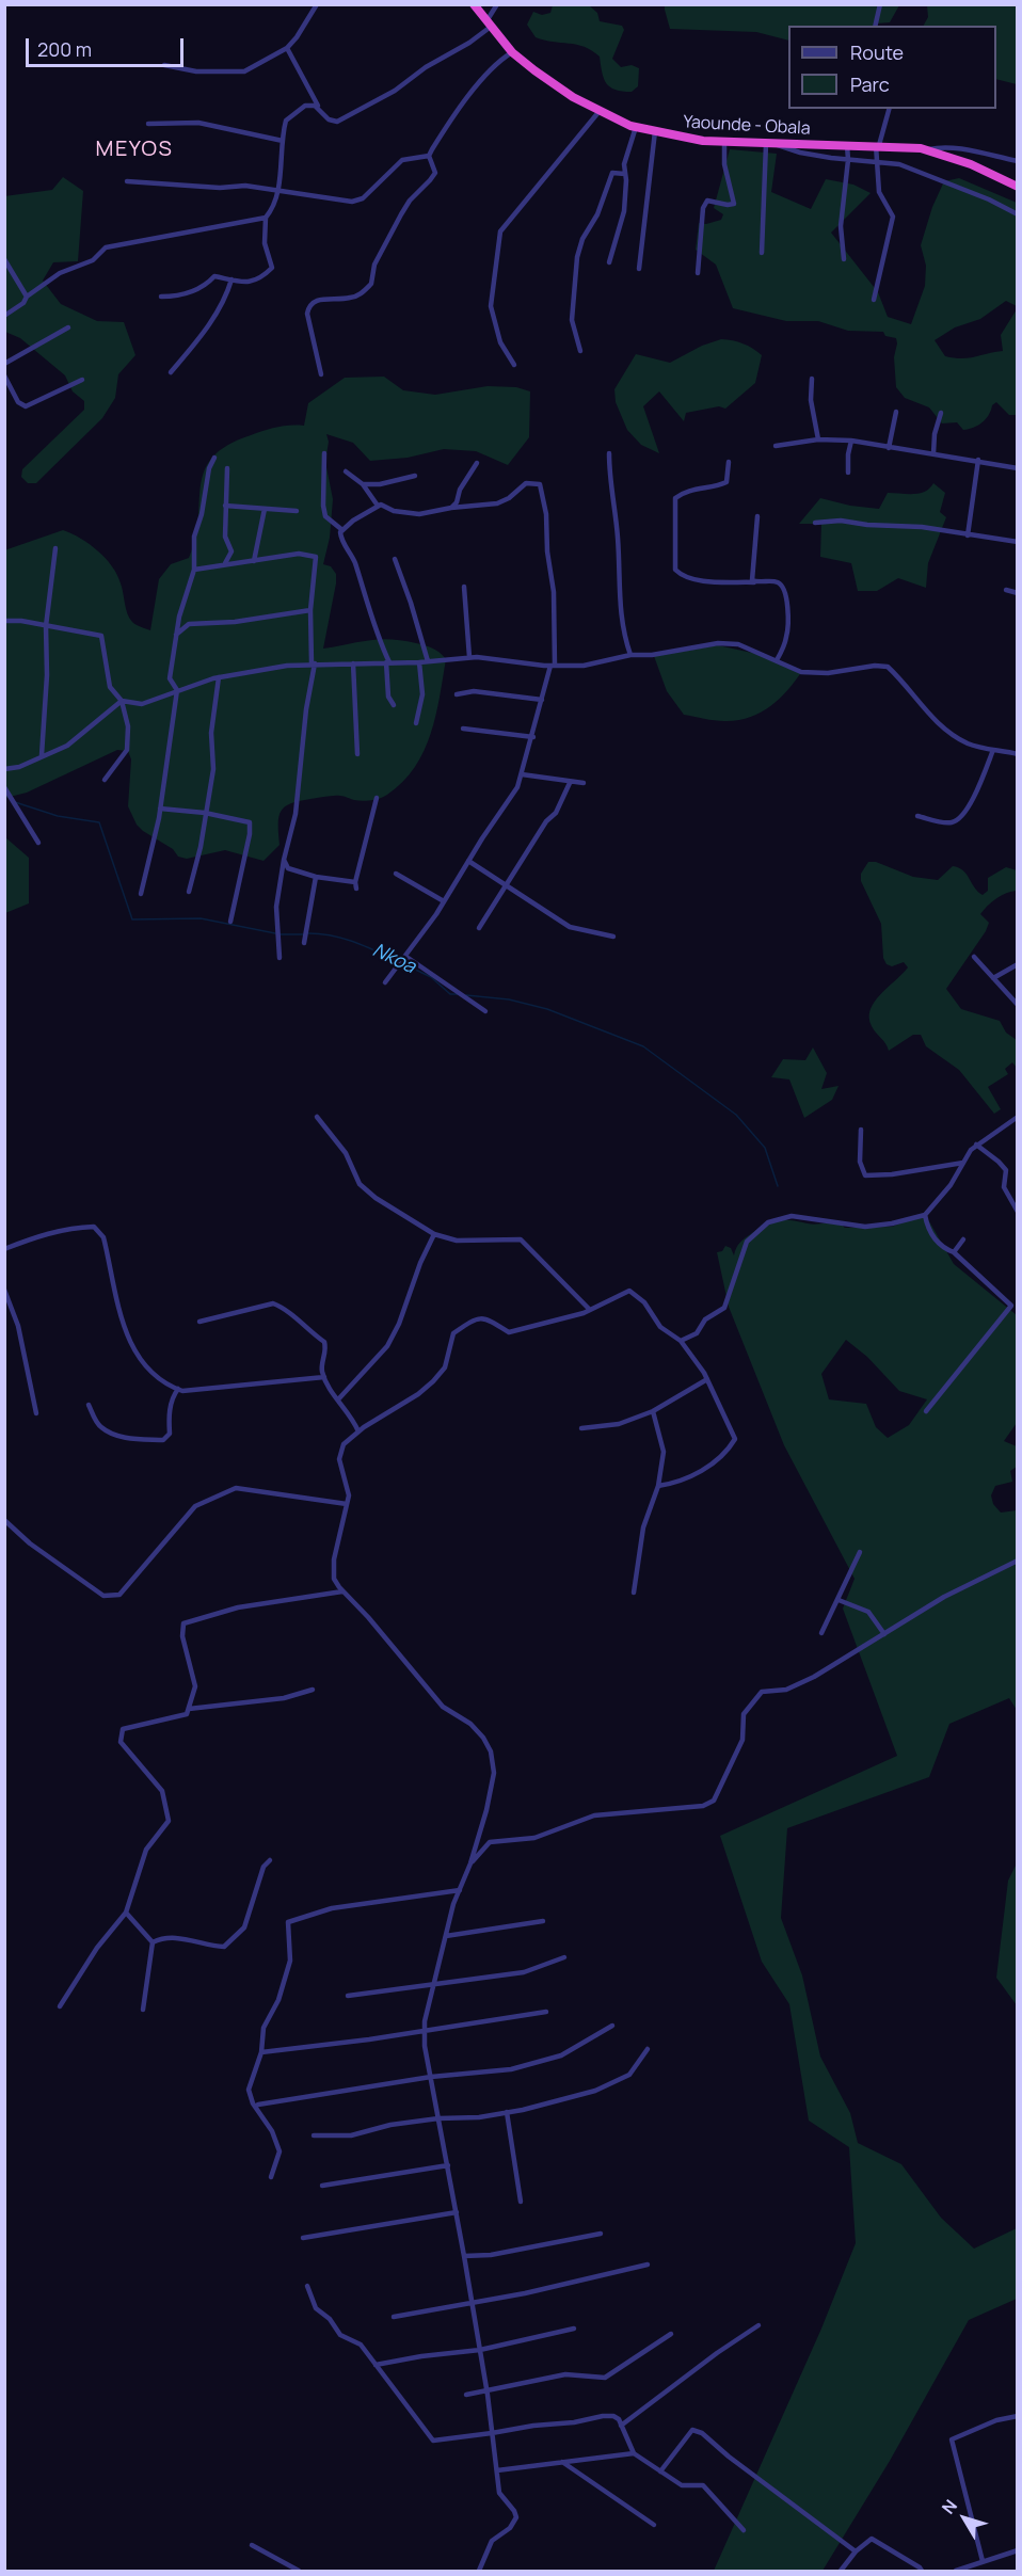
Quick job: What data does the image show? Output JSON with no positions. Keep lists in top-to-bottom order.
{
  "streets": {
    "highway": ["Yaounde - Obala"]
  },
  "districts": ["MEYOS"],
  "water": ["Nkoa"],
  "legend": ["Route", "Parc"],
  "scale_bar": "200 m",
  "north": "top left"
}
